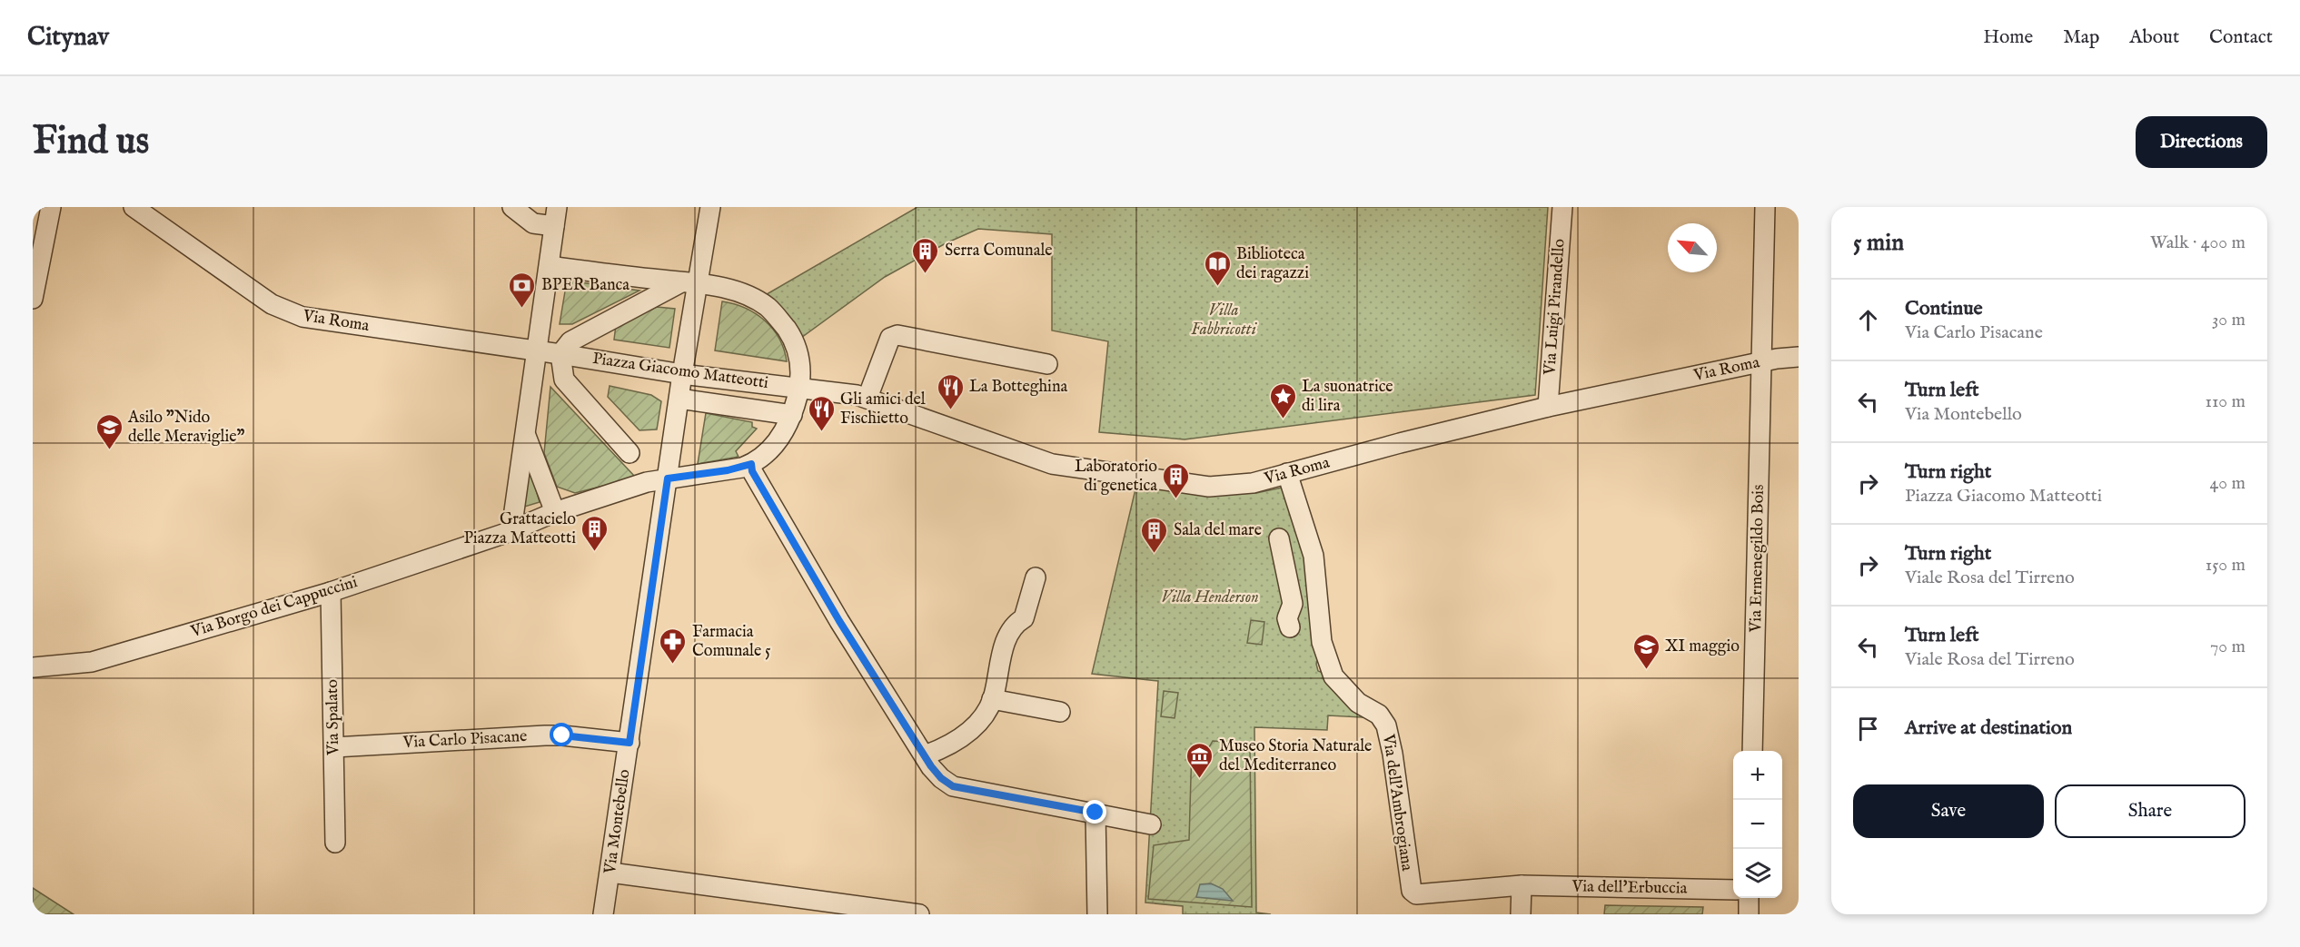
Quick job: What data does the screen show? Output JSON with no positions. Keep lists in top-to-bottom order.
{
  "streets": {
    "street": [
      "Via Luigi Pirandello",
      "Via Roma",
      "Piazza Giacomo Matteotti",
      "Via Ermenegildo Bois",
      "Via Borgo dei Cappuccini",
      "Via Spalato",
      "Via Carlo Pisacane",
      "Via dell'Ambrogiana",
      "Via Montebello",
      "Via dell'Erbuccia"
    ]
  },
  "crossings": [
    ["Via Luigi Pirandello", "Via Roma"],
    ["Via Roma", "Piazza Giacomo Matteotti"],
    ["Via Roma", "Via Ermenegildo Bois"],
    ["Via Roma", "Via dell'Ambrogiana"],
    ["Piazza Giacomo Matteotti", "Via Montebello"],
    ["Via Borgo dei Cappuccini", "Via Spalato"],
    ["Via Spalato", "Via Carlo Pisacane"],
    ["Via Carlo Pisacane", "Via Montebello"],
    ["Via dell'Ambrogiana", "Via dell'Erbuccia"]
  ],
  "parks": ["Villa Fabbricotti", "Villa Henderson"],
  "places": {
    "building": [
      "Serra Comunale",
      "Laboratorio di genetica",
      "Grattacielo Piazza Matteotti",
      "Sala del mare"
    ],
    "library": ["Biblioteca dei ragazzi"],
    "bank": ["BPER Banca"],
    "restaurant": ["La Botteghina", "Gli amici del Fischietto"],
    "place": ["La suonatrice di lira"],
    "school or university": ["Asilo \"Nido delle Meraviglie\"", "XI maggio"],
    "pharmacy": ["Farmacia Comunale 5"],
    "museum": ["Museo Storia Naturale del Mediterraneo"]
  },
  "north": "top left",
  "page": {
    "header": "Citynav",
    "nav": [
      "Home",
      "Map",
      "About",
      "Contact"
    ],
    "buttons": [
      "Directions",
      ["Save", "Share"]
    ],
    "title": "Find us",
    "heading": ["5 min", "Walk · 400 m"],
    "list": [
      ["Continue", "Via Carlo Pisacane", "30 m"],
      ["Turn left", "Via Montebello", "110 m"],
      ["Turn right", "Piazza Giacomo Matteotti", "40 m"],
      ["Turn right", "Viale Rosa del Tirreno", "150 m"],
      ["Turn left", "Viale Rosa del Tirreno", "70 m"],
      "Arrive at destination"
    ],
    "map_buttons": ["+", "−"]
  }
}
